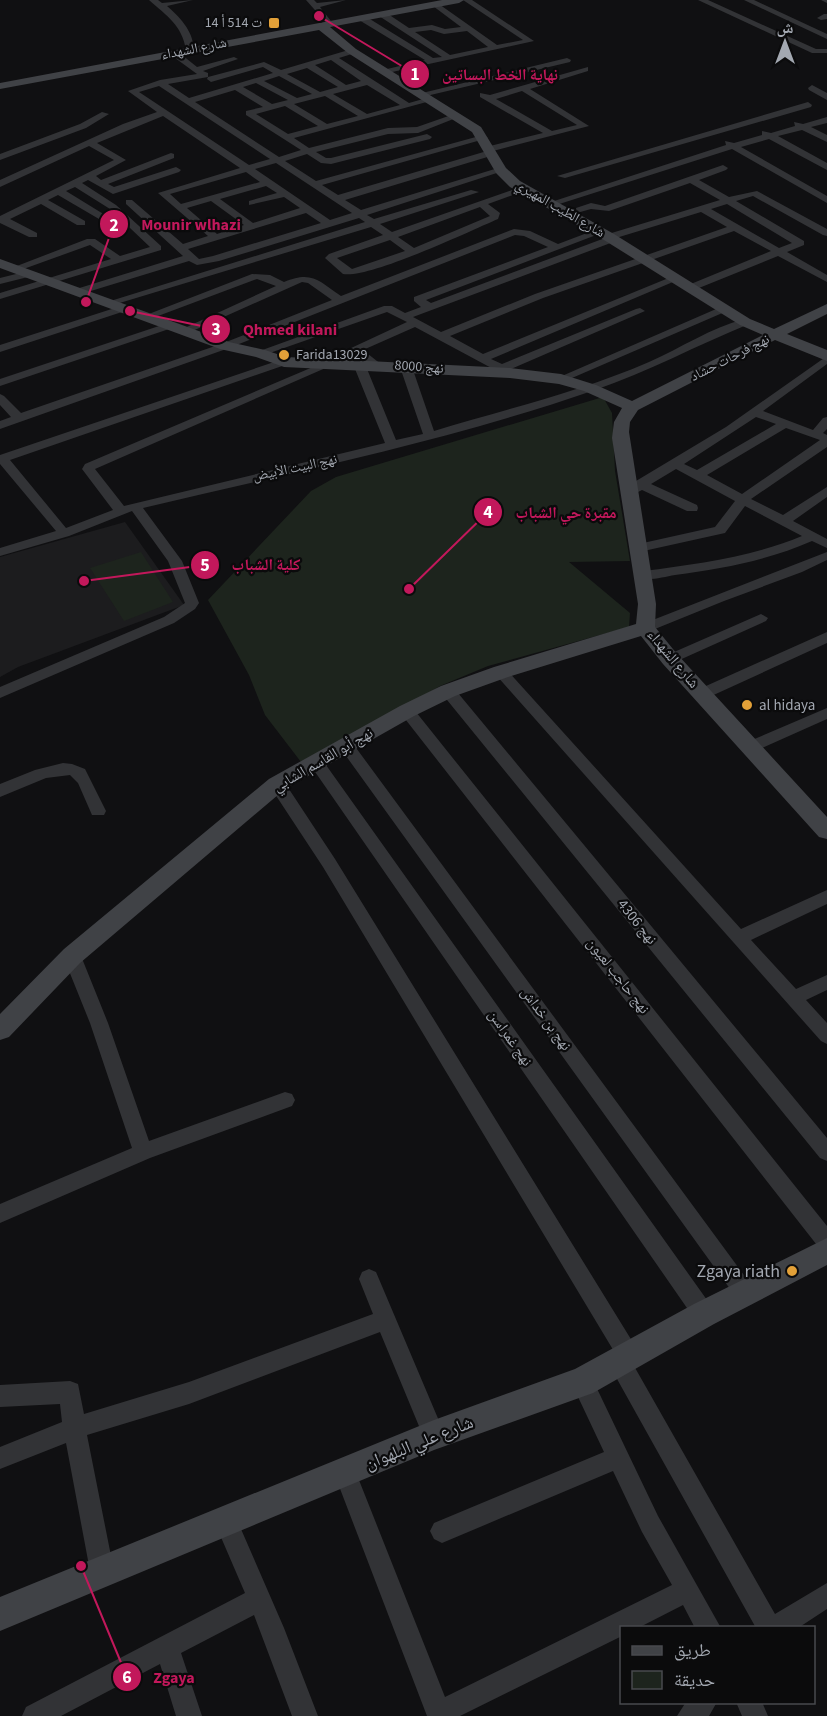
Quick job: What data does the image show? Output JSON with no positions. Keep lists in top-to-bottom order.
{
  "streets": {
    "street": [
      "شارع الشهداء",
      "شارع الطّيب المهيري",
      "نهج فرحات حشاد",
      "نهج 8000",
      "نهج البيت الأبيض",
      "نهج أبو القاسم الشابي",
      "نهج 4306",
      "نهج حاجب لعيون",
      "نهج بن خداش",
      "نهج غمراسن",
      "شارع علي البلهوان"
    ]
  },
  "crossings": [
    ["شارع الشهداء", "شارع الطّيب المهيري"],
    ["شارع الشهداء", "نهج فرحات حشاد"],
    ["شارع الشهداء", "نهج 8000"],
    ["شارع الشهداء", "نهج أبو القاسم الشابي"],
    ["شارع الطّيب المهيري", "نهج فرحات حشاد"],
    ["شارع الطّيب المهيري", "نهج البيت الأبيض"],
    ["نهج فرحات حشاد", "نهج 8000"],
    ["نهج 8000", "نهج البيت الأبيض"],
    ["نهج أبو القاسم الشابي", "نهج 4306"],
    ["نهج أبو القاسم الشابي", "نهج حاجب لعيون"],
    ["نهج أبو القاسم الشابي", "نهج بن خداش"],
    ["نهج أبو القاسم الشابي", "نهج غمراسن"],
    ["نهج بن خداش", "شارع علي البلهوان"],
    ["نهج غمراسن", "شارع علي البلهوان"]
  ],
  "places": {
    "other": [
      "نهاية الخط البساتين",
      "Mounir wlhazi",
      "Qhmed kilani",
      "Farida13029",
      "كلية الشباب",
      "مقبرة حي الشباب",
      "al hidaya",
      "Zgaya riath",
      "Zgaya"
    ],
    "transit": ["14 ت 514 أ"]
  },
  "legend": ["طريق", "حديقة"],
  "north": "top"
}
